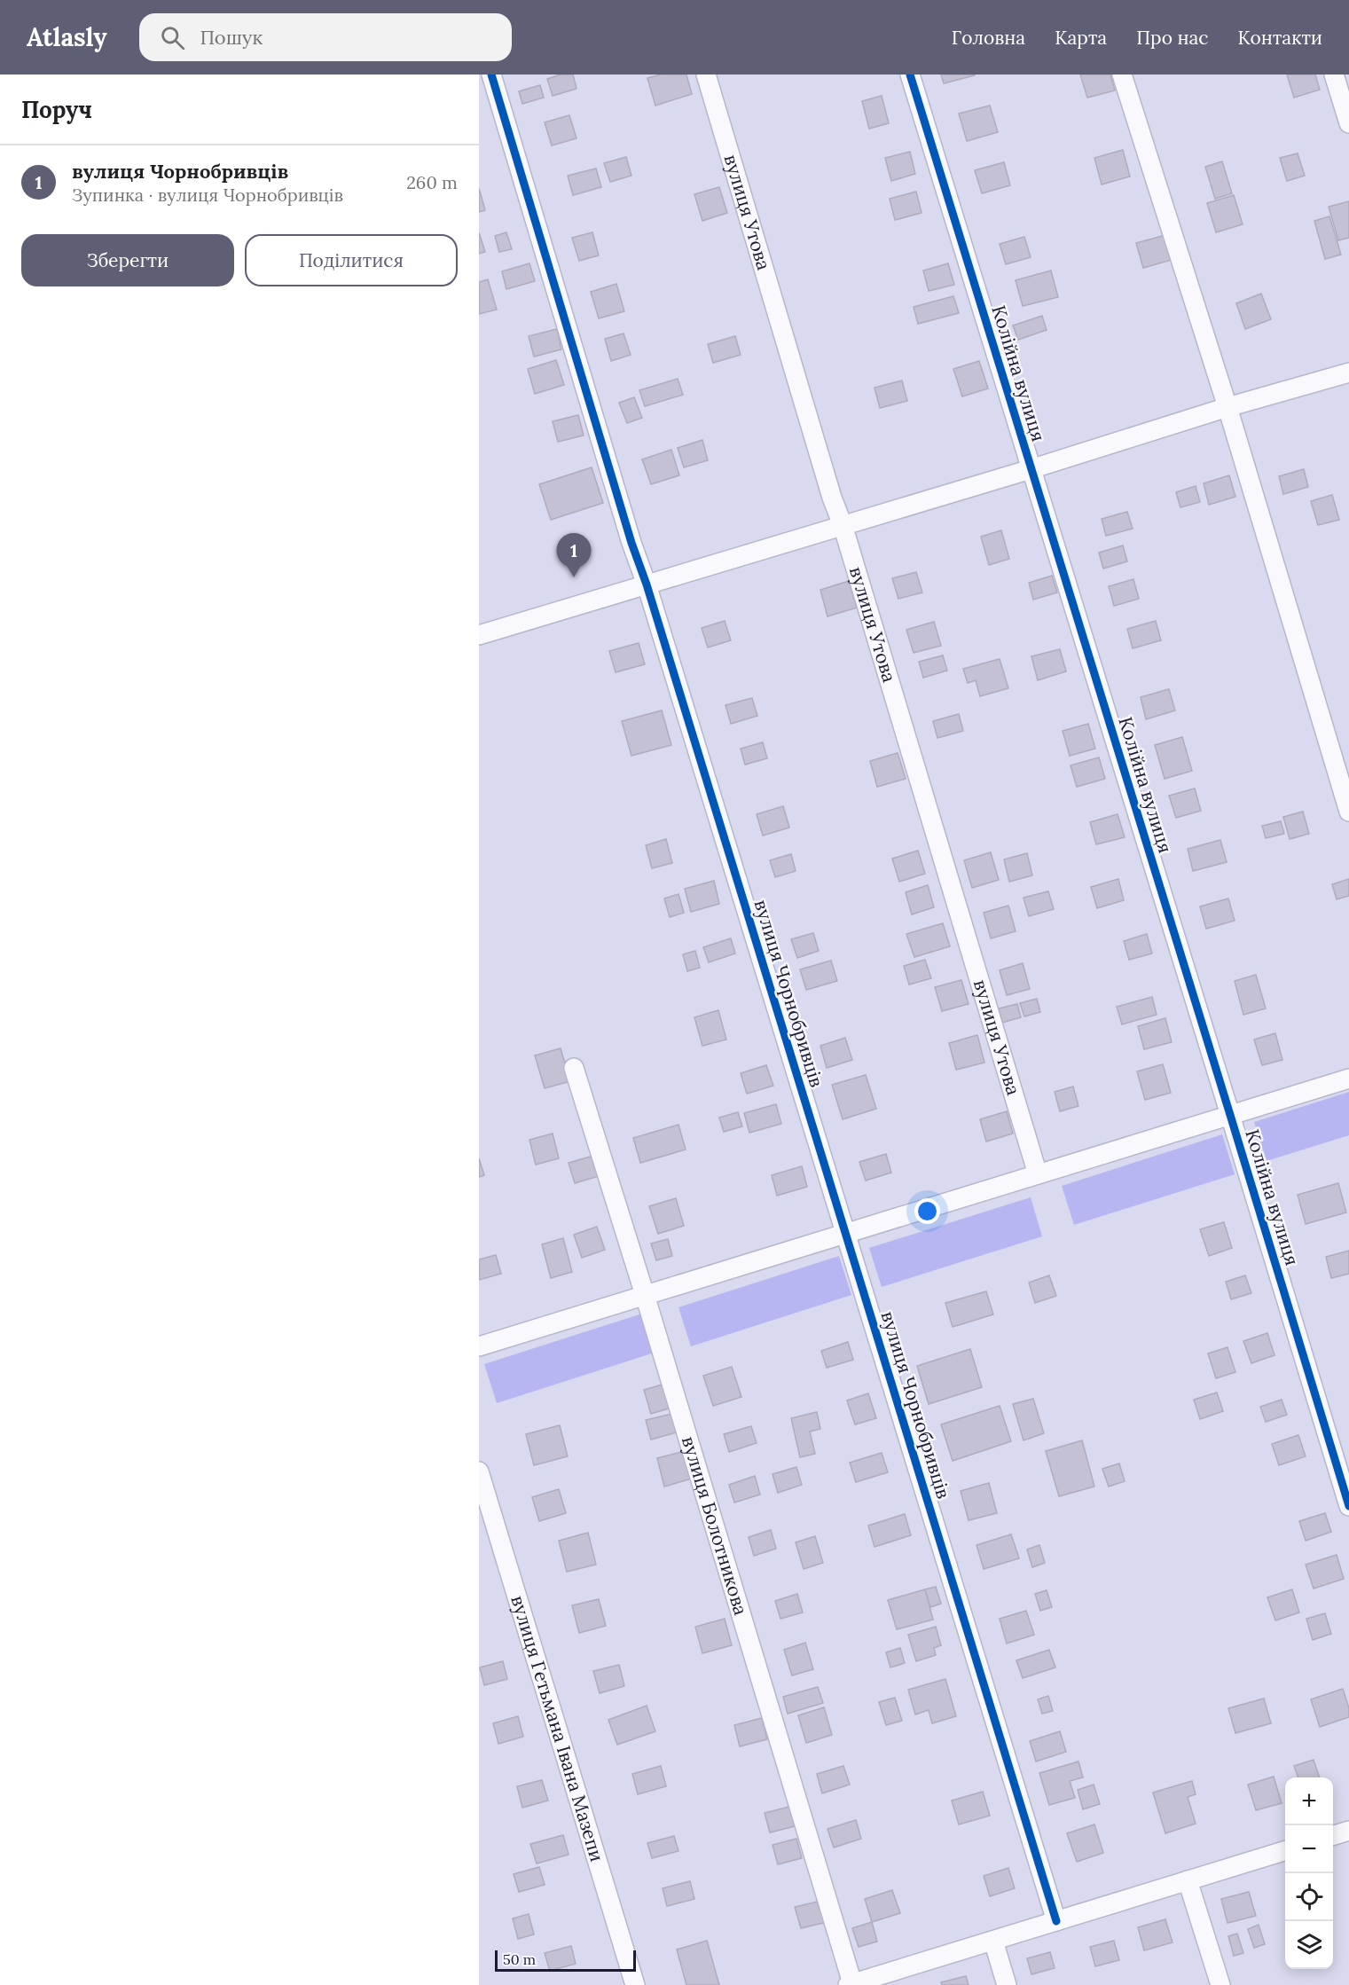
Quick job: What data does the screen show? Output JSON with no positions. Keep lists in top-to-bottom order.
{
  "streets": {
    "street": [
      "вулиця Утова",
      "Колійна вулиця",
      "вулиця Чорнобривців",
      "вулиця Болотникова",
      "вулиця Гетьмана Івана Мазепи"
    ]
  },
  "scale_bar": "50 m",
  "page": {
    "header": "Atlasly",
    "search": "Пошук",
    "nav": [
      "Головна",
      "Карта",
      "Про нас",
      "Контакти"
    ],
    "heading": "Поруч",
    "list": [
      {
        "mark": "1",
        "name": "вулиця Чорнобривців",
        "note": "Зупинка · вулиця Чорнобривців",
        "value": "260 m"
      }
    ],
    "buttons": ["Зберегти", "Поділитися"],
    "pins": "1",
    "map_buttons": ["+", "−"],
    "scale": "50 m"
  }
}
